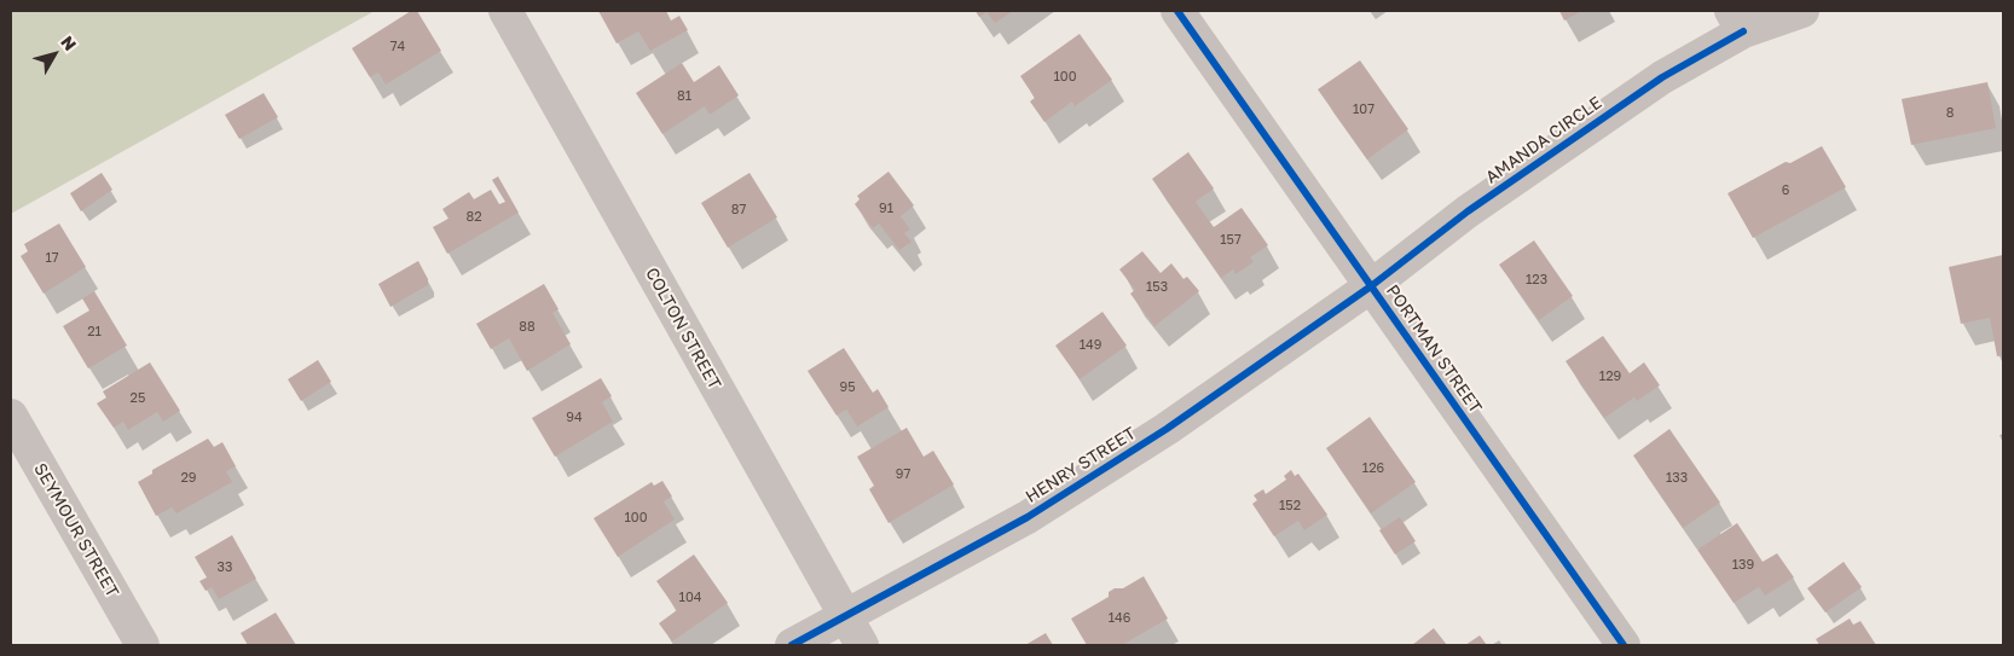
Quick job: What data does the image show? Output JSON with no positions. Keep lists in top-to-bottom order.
{
  "streets": {
    "street": [
      "AMANDA CIRCLE",
      "COLTON STREET",
      "PORTMAN STREET",
      "HENRY STREET",
      "SEYMOUR STREET"
    ]
  },
  "crossings": [
    ["AMANDA CIRCLE", "PORTMAN STREET"],
    ["AMANDA CIRCLE", "HENRY STREET"],
    ["COLTON STREET", "HENRY STREET"],
    ["PORTMAN STREET", "HENRY STREET"]
  ],
  "house_numbers": [
    "74",
    "100",
    "81",
    "107",
    "8",
    "6",
    "91",
    "87",
    "82",
    "157",
    "17",
    "123",
    "153",
    "88",
    "21",
    "149",
    "129",
    "95",
    "25",
    "94",
    "126",
    "97",
    "29",
    "133",
    "152",
    "100",
    "139",
    "33",
    "104",
    "146"
  ],
  "north": "top right"
}
